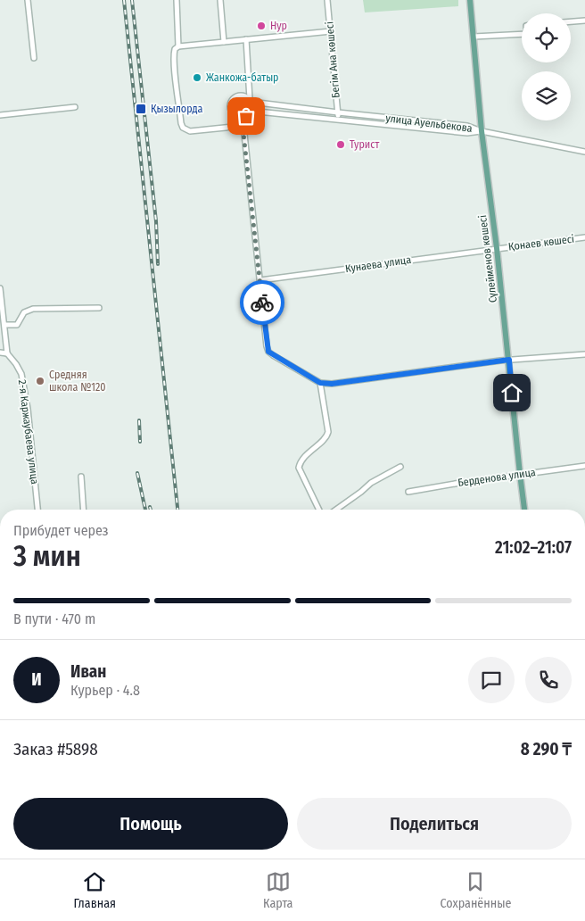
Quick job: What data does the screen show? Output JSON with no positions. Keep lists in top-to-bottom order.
{
  "streets": {
    "main road": ["Сүлейменов көшесі"],
    "street": [
      "Бегім Ана көшесі",
      "улица Ауельбекова",
      "Қонаев көшесі",
      "Кунаева улица",
      "2-я Каржаубаева улица",
      "Берденова улица"
    ]
  },
  "crossings": [
    ["Бегім Ана көшесі", "улица Ауельбекова"],
    ["улица Ауельбекова", "Сүлейменов көшесі"],
    ["Қонаев көшесі", "Сүлейменов көшесі"],
    ["Қонаев көшесі", "Кунаева улица"],
    ["Сүлейменов көшесі", "Кунаева улица"],
    ["Сүлейменов көшесі", "Берденова улица"]
  ],
  "places": {
    "other": [
      "Нур",
      "Жанкожа-батыр",
      "Турист",
      "Средняя школа №120"
    ],
    "transit": ["Қызылорда"]
  },
  "page": {
    "heading": ["3 мин", "Прибудет через", "21:02–21:07"],
    "panel": [
      "Иван",
      "Курьер · 4.8",
      "Заказ #5898",
      "8 290 ₸"
    ],
    "bar": "В пути · 470 m",
    "round": "И",
    "buttons": ["Помощь", "Поделиться"],
    "tabs": ["Главная", "Карта", "Сохранённые"]
  }
}
